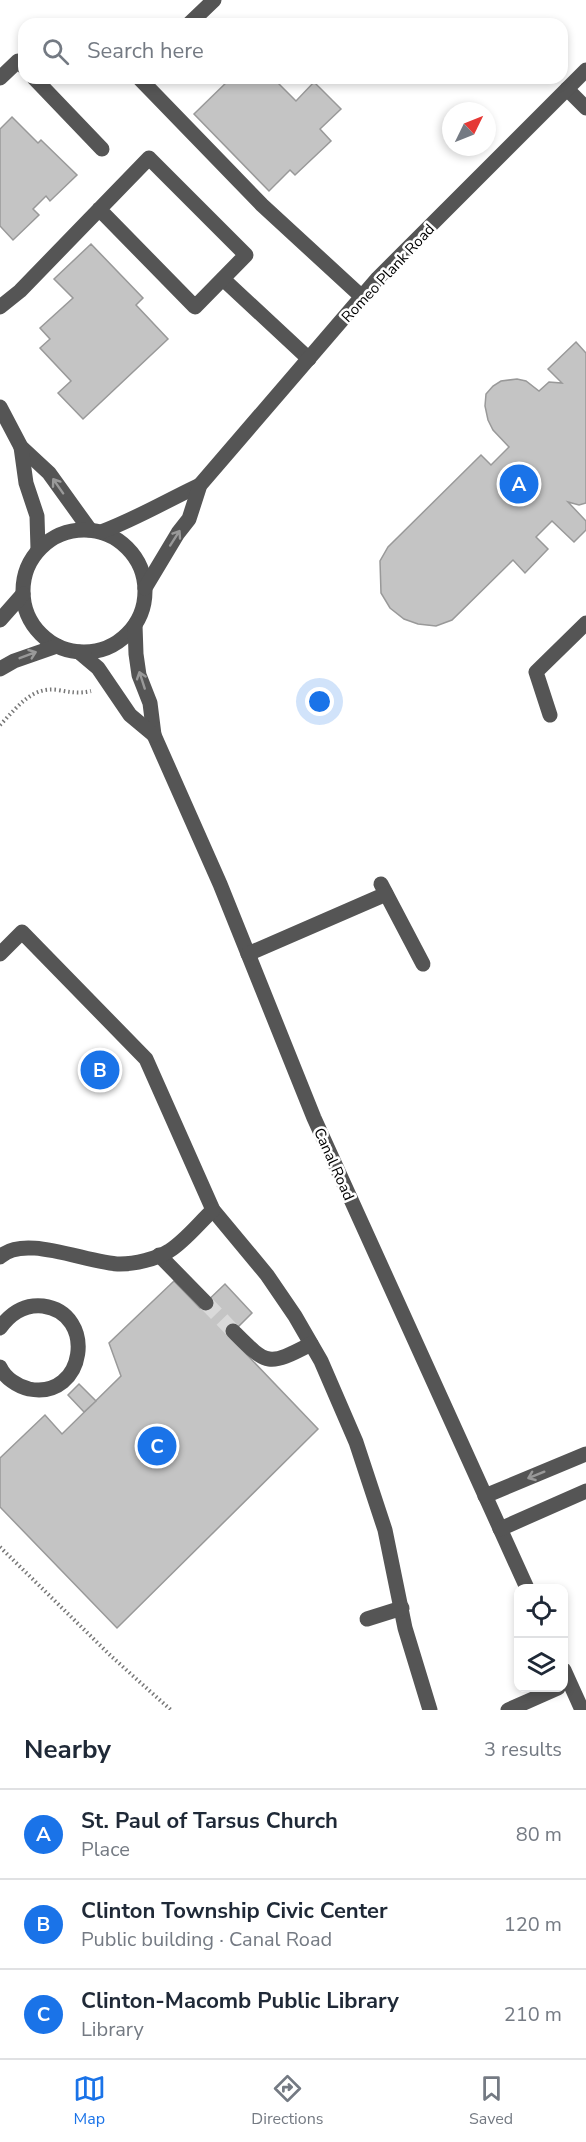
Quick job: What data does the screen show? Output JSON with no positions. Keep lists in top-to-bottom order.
{
  "streets": {
    "street": ["Romeo Plank Road", "Canal Road"]
  },
  "crossings": [
    ["Romeo Plank Road", "Canal Road"]
  ],
  "north": "top right",
  "page": {
    "search": "Search here",
    "pins": ["A", "B", "C"],
    "heading": ["Nearby", "3 results"],
    "list": [
      {
        "mark": "A",
        "name": "St. Paul of Tarsus Church",
        "note": "Place",
        "value": "80 m"
      },
      {
        "mark": "B",
        "name": "Clinton Township Civic Center",
        "note": "Public building · Canal Road",
        "value": "120 m"
      },
      {
        "mark": "C",
        "name": "Clinton-Macomb Public Library",
        "note": "Library",
        "value": "210 m"
      }
    ],
    "nav": ["Map", "Directions", "Saved"]
  }
}
